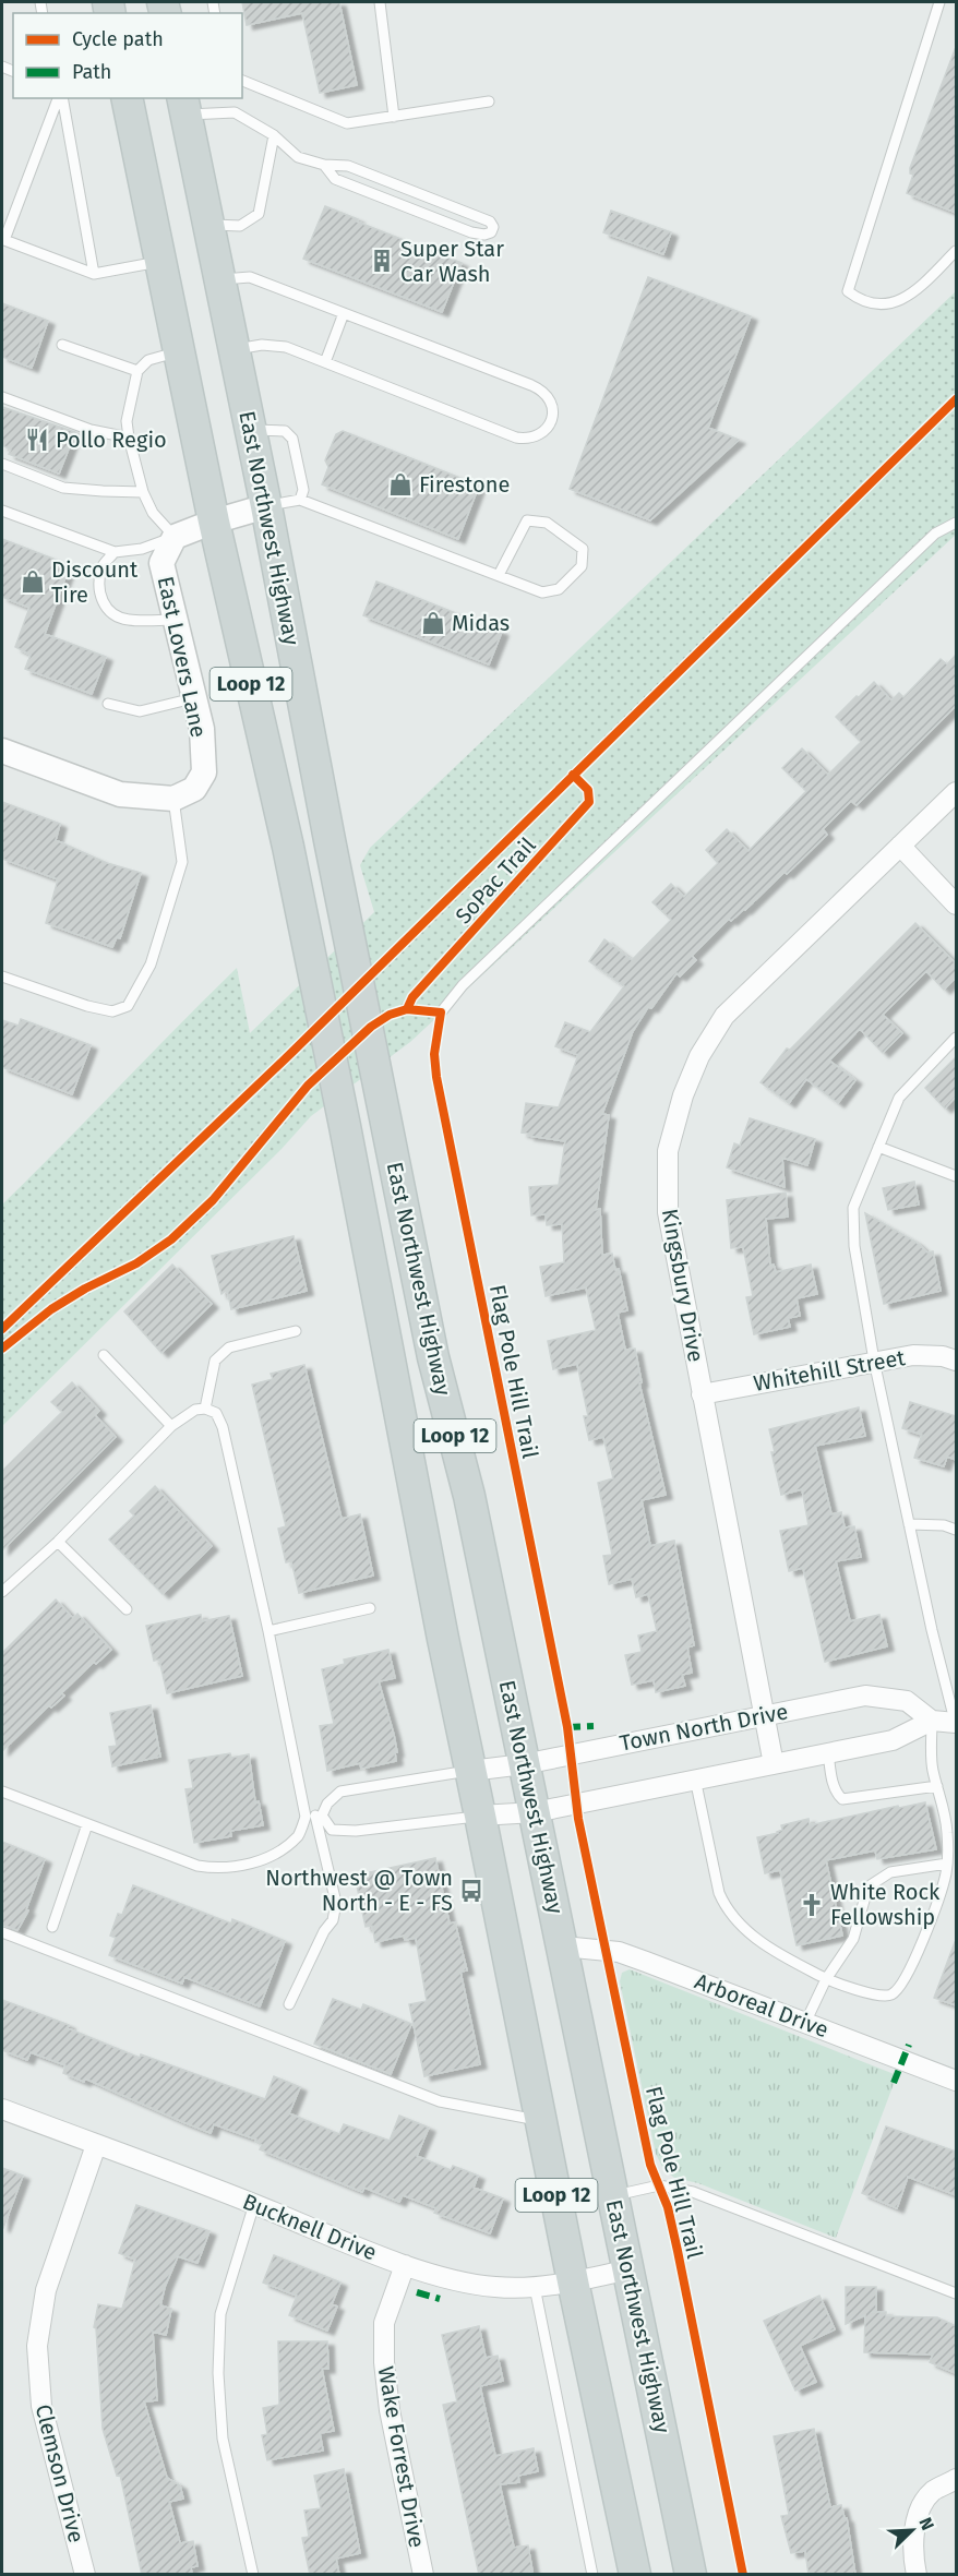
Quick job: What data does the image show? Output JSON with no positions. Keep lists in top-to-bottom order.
{
  "streets": {
    "main road": ["East Northwest Highway", "Loop 12"],
    "street": [
      "East Lovers Lane",
      "Kingsbury Drive",
      "Whitehill Street",
      "Town North Drive",
      "Arboreal Drive",
      "Bucknell Drive",
      "Wake Forrest Drive",
      "Clemson Drive"
    ],
    "cycle path": ["SoPac Trail", "Flag Pole Hill Trail"]
  },
  "crossings": [
    ["East Northwest Highway", "Town North Drive"],
    ["East Northwest Highway", "Arboreal Drive"],
    ["East Northwest Highway", "Bucknell Drive"],
    ["Kingsbury Drive", "Whitehill Street"],
    ["Kingsbury Drive", "Town North Drive"],
    ["Bucknell Drive", "Wake Forrest Drive"],
    ["Bucknell Drive", "Clemson Drive"]
  ],
  "places": {
    "building": ["Super Star Car Wash"],
    "restaurant": ["Pollo Regio"],
    "shop": ["Firestone", "Discount Tire", "Midas"],
    "bus stop": ["Northwest @ Town North - E - FS"],
    "church": ["White Rock Fellowship"]
  },
  "legend": ["Cycle path", "Path"],
  "north": "top right"
}
